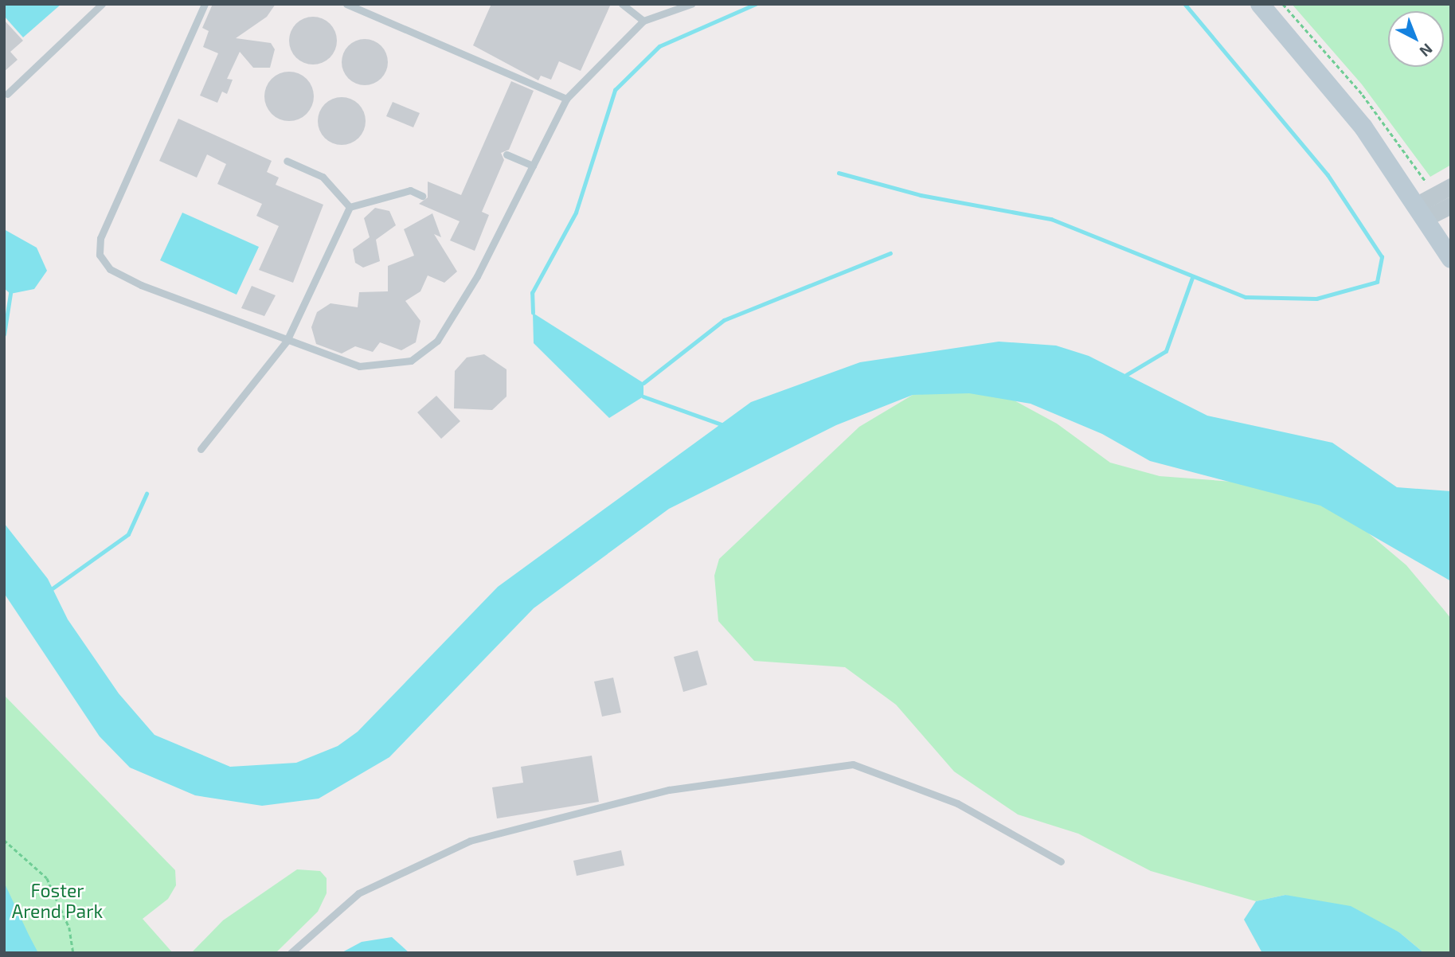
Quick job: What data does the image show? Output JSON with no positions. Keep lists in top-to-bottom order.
{
  "parks": ["Foster Arend Park"],
  "north": "bottom right"
}
